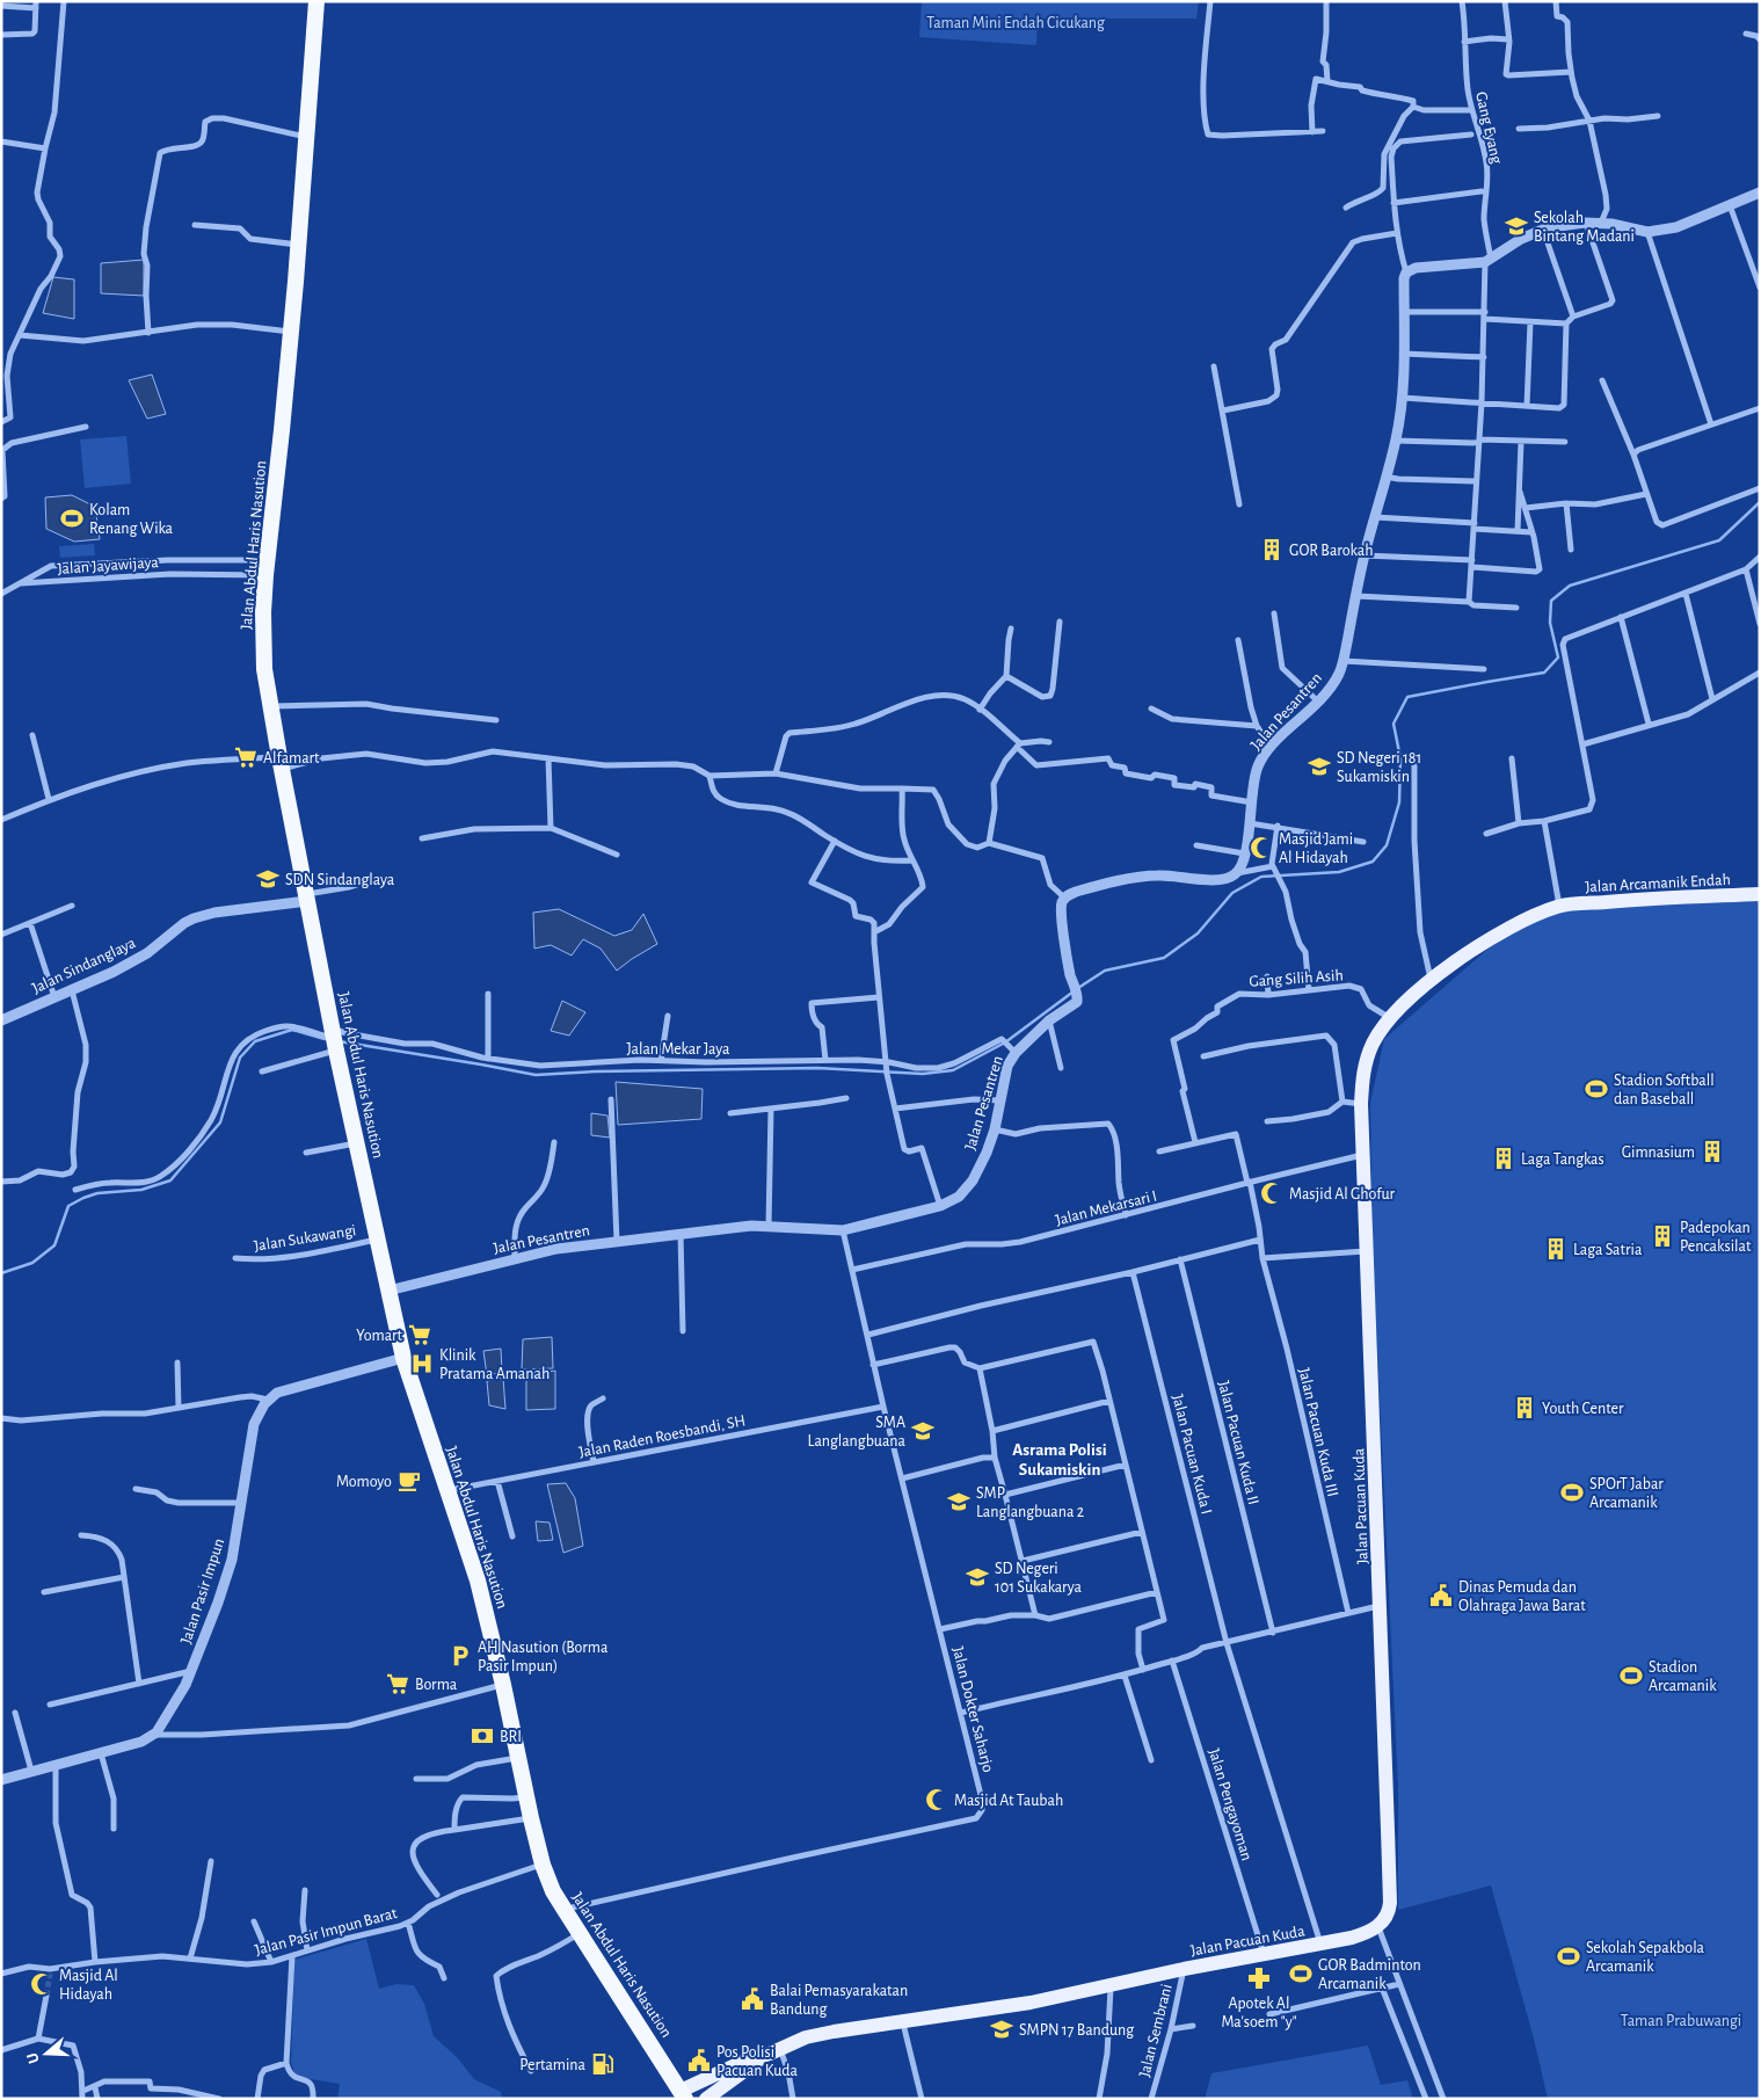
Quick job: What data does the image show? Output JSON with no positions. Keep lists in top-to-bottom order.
{
  "streets": {
    "highway": ["Jalan Abdul Haris Nasution"],
    "main road": ["Jalan Arcamanik Endah", "Jalan Pacuan Kuda"],
    "street": [
      "Gang Eyang",
      "Jalan Jayawijaya",
      "Jalan Pesantren",
      "Jalan Sindanglaya",
      "Gang Silih Asih",
      "Jalan Mekar Jaya",
      "Jalan Mekarsari I",
      "Jalan Sukawangi",
      "Jalan Pacuan Kuda III",
      "Jalan Raden Roesbandi, SH",
      "Jalan Pacuan Kuda II",
      "Jalan Pacuan Kuda I",
      "Jalan Pasir Impun",
      "Jalan Dokter Saharjo",
      "Jalan Pengayoman",
      "Jalan Pasir Impun Barat",
      "Jalan Sembrani"
    ]
  },
  "crossings": [
    ["Jalan Abdul Haris Nasution", "Jalan Jayawijaya"],
    ["Jalan Abdul Haris Nasution", "Jalan Pesantren"],
    ["Jalan Abdul Haris Nasution", "Jalan Sindanglaya"],
    ["Jalan Abdul Haris Nasution", "Jalan Mekar Jaya"],
    ["Jalan Abdul Haris Nasution", "Jalan Sukawangi"],
    ["Jalan Abdul Haris Nasution", "Jalan Raden Roesbandi, SH"],
    ["Jalan Abdul Haris Nasution", "Jalan Pacuan Kuda"],
    ["Jalan Abdul Haris Nasution", "Jalan Dokter Saharjo"],
    ["Jalan Abdul Haris Nasution", "Jalan Pasir Impun Barat"],
    ["Jalan Pesantren", "Jalan Mekar Jaya"],
    ["Jalan Pesantren", "Jalan Dokter Saharjo"],
    ["Jalan Arcamanik Endah", "Jalan Pacuan Kuda"],
    ["Gang Silih Asih", "Jalan Pacuan Kuda III"],
    ["Gang Silih Asih", "Jalan Pacuan Kuda"],
    ["Jalan Mekarsari I", "Jalan Pacuan Kuda III"],
    ["Jalan Mekarsari I", "Jalan Pacuan Kuda"],
    ["Jalan Mekarsari I", "Jalan Dokter Saharjo"],
    ["Jalan Raden Roesbandi, SH", "Jalan Dokter Saharjo"],
    ["Jalan Pacuan Kuda I", "Jalan Pacuan Kuda"],
    ["Jalan Pacuan Kuda", "Jalan Pengayoman"],
    ["Jalan Pacuan Kuda", "Jalan Sembrani"]
  ],
  "districts": ["Asrama Polisi Sukamiskin"],
  "parks": ["Taman Mini Endah Cicukang", "Taman Prabuwangi"],
  "places": {
    "school or university": [
      "Sekolah Bintang Madani",
      "SD Negeri 181 Sukamiskin",
      "SDN Sindanglaya",
      "SMA Langlangbuana",
      "SMP Langlangbuana 2",
      "SD Negeri 101 Sukakarya",
      "SMPN 17 Bandung"
    ],
    "sports": [
      "Kolam Renang Wika",
      "Stadion Softball dan Baseball",
      "SPOrT Jabar Arcamanik",
      "Stadion Arcamanik",
      "Sekolah Sepakbola Arcamanik",
      "GOR Badminton Arcamanik"
    ],
    "building": [
      "GOR Barokah",
      "Gimnasium",
      "Laga Tangkas",
      "Padepokan Pencaksilat",
      "Laga Satria",
      "Youth Center"
    ],
    "supermarket": ["Alfamart", "Yomart", "Borma"],
    "mosque": [
      "Masjid Jami Al Hidayah",
      "Masjid Al Ghofur",
      "Masjid At Taubah",
      "Masjid Al Hidayah"
    ],
    "hospital": ["Klinik Pratama Amanah"],
    "cafe": ["Momoyo"],
    "public building": ["Dinas Pemuda dan Olahraga Jawa Barat", "Balai Pemasyarakatan Bandung", "Pos Polisi Pacuan Kuda"],
    "parking": ["AH Nasution (Borma Pasir Impun)"],
    "bank": ["BRI"],
    "pharmacy": ["Apotek Al Ma'soem \"y\""],
    "fuel station": ["Pertamina"]
  },
  "north": "left"
}
